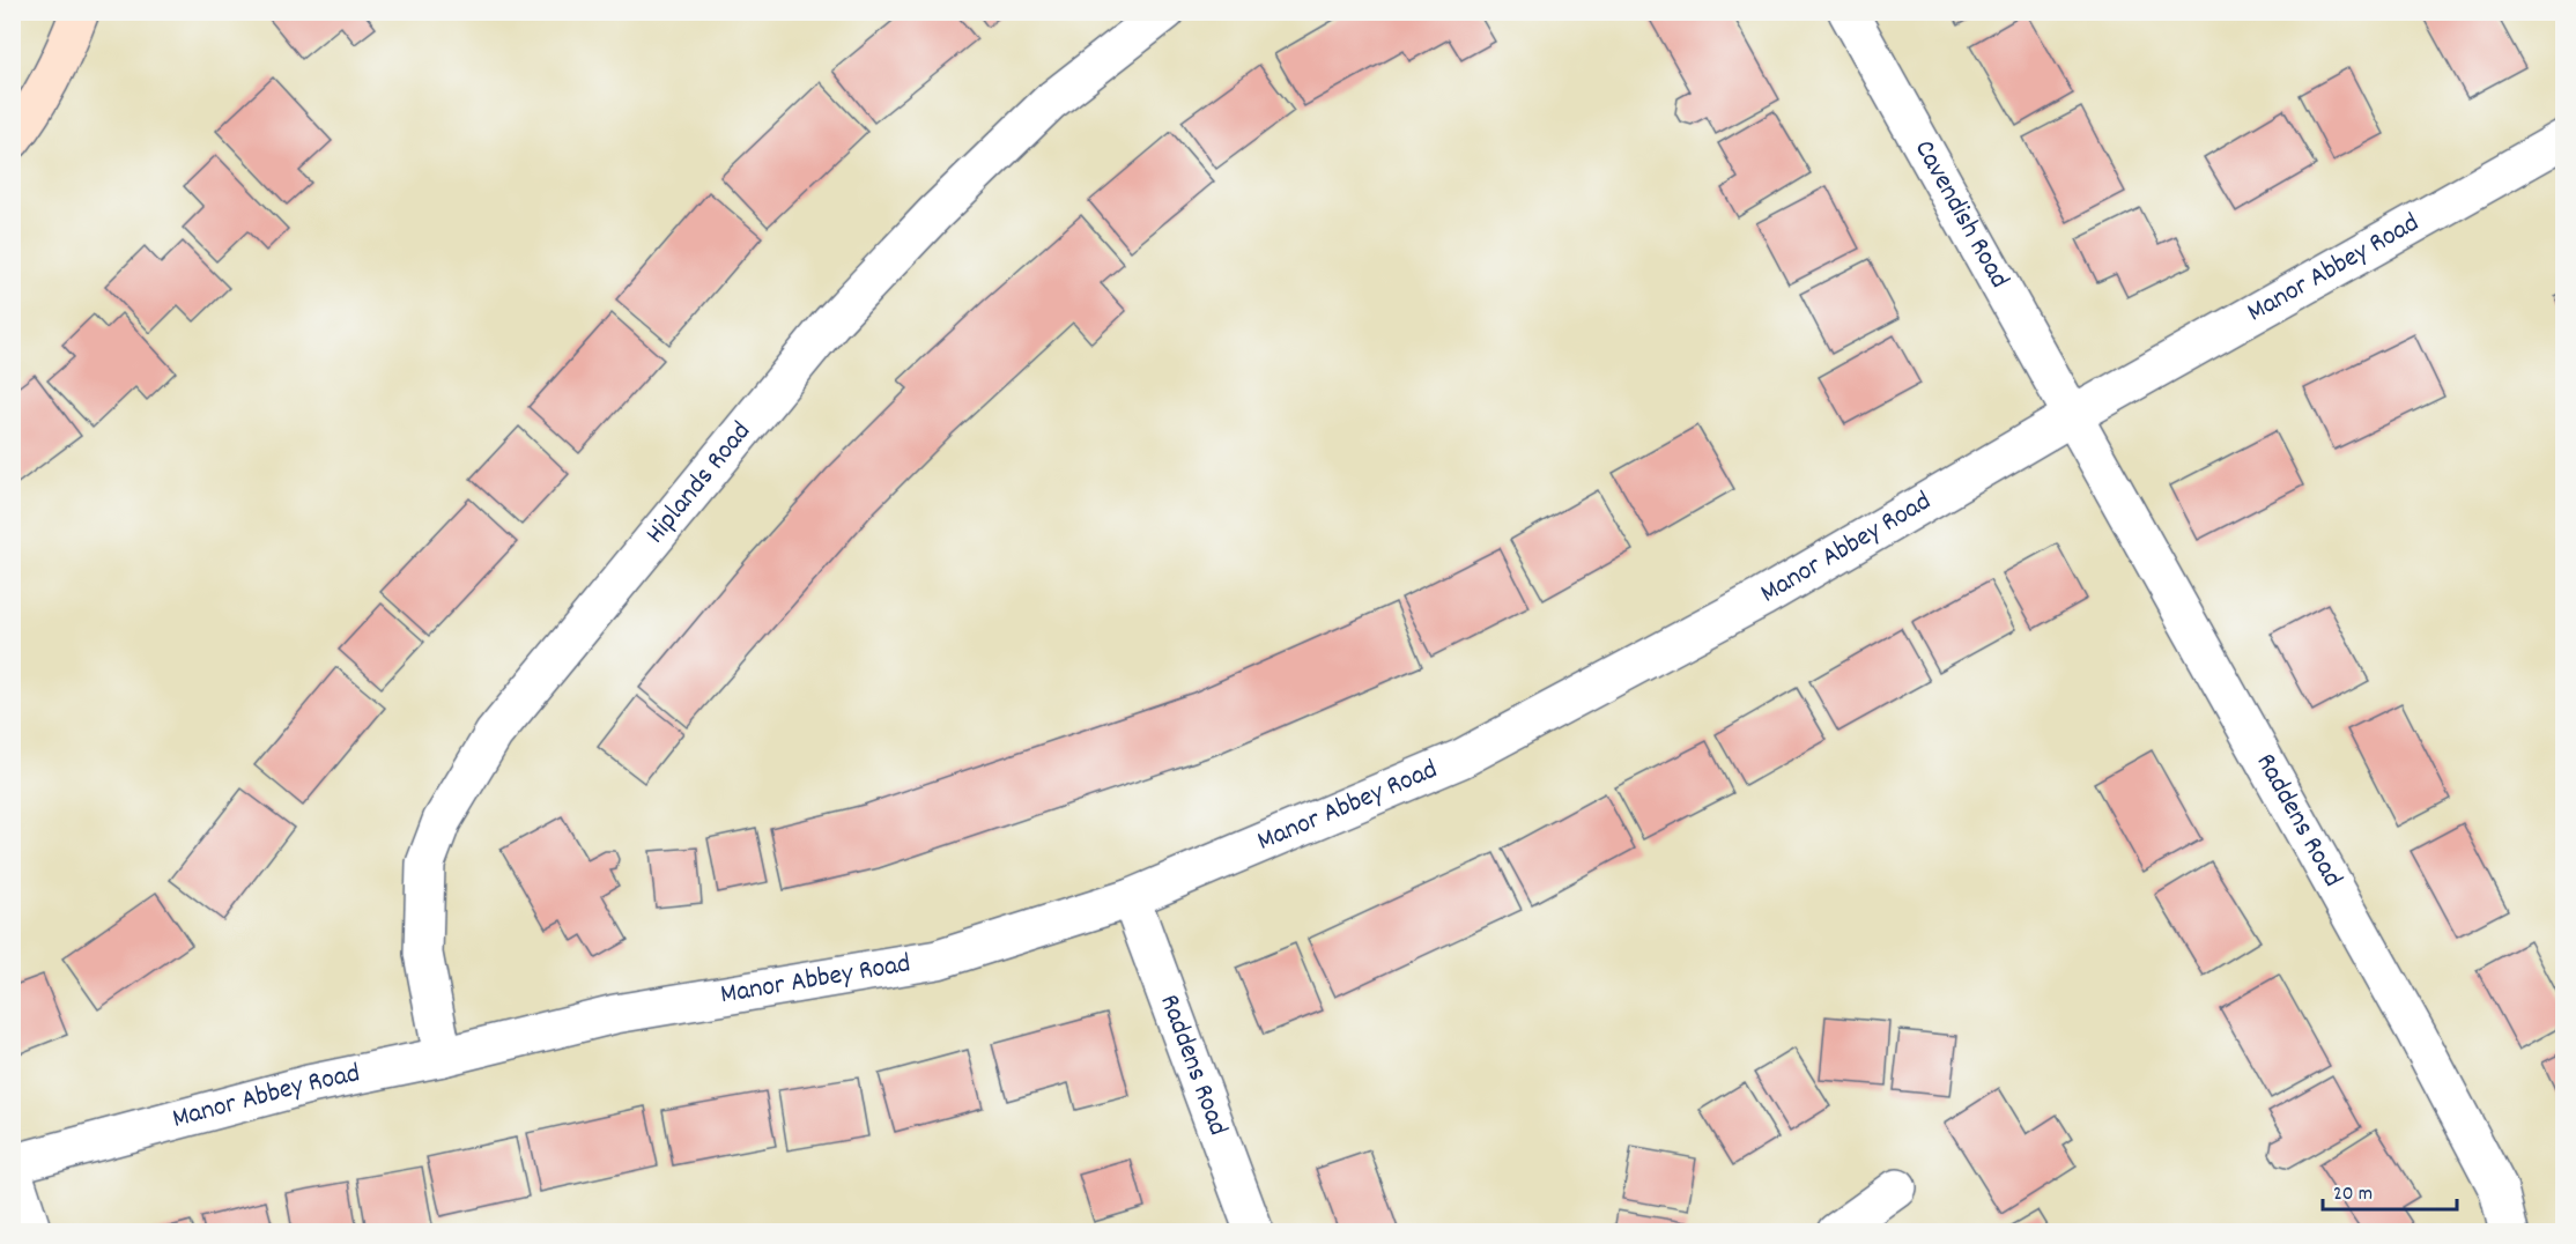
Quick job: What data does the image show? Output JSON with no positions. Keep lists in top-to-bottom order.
{
  "streets": {
    "street": [
      "Cavendish Road",
      "Manor Abbey Road",
      "Hiplands Road",
      "Raddens Road"
    ]
  },
  "crossings": [
    ["Cavendish Road", "Manor Abbey Road"],
    ["Cavendish Road", "Raddens Road"],
    ["Manor Abbey Road", "Hiplands Road"],
    ["Manor Abbey Road", "Raddens Road"]
  ],
  "scale_bar": "20 m"
}
